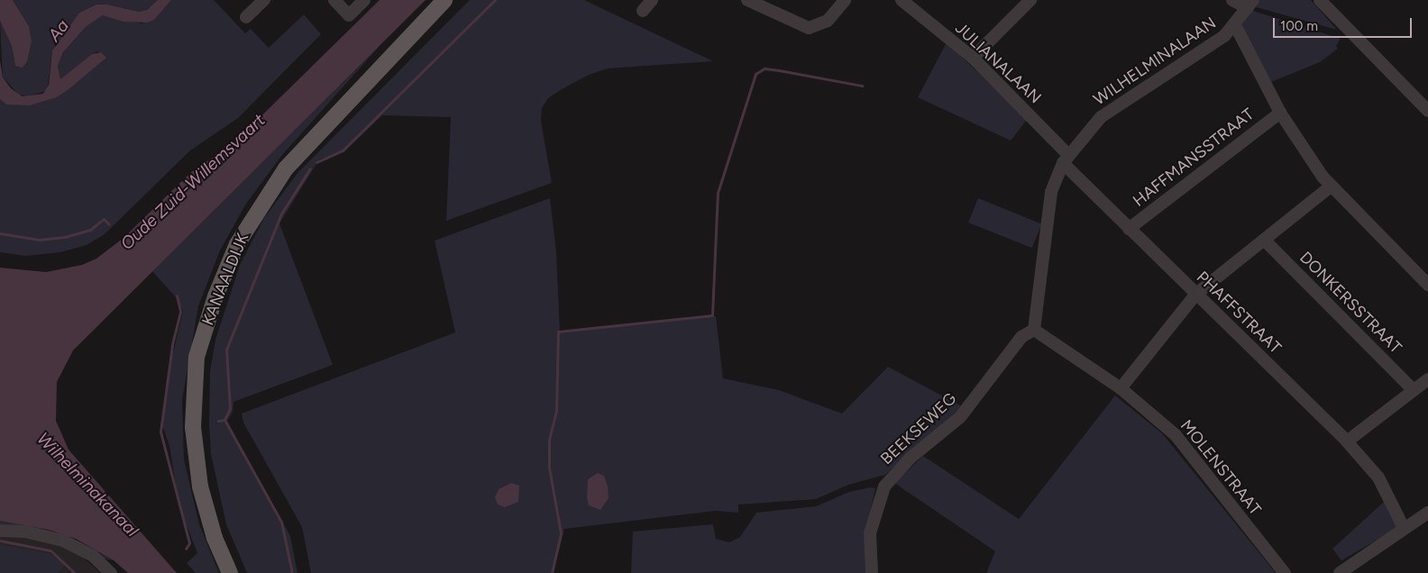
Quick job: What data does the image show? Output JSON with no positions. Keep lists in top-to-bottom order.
{
  "streets": {
    "main road": ["KANAALDIJK"],
    "street": [
      "WILHELMINALAAN",
      "JULIANALAAN",
      "HAFFMANSSTRAAT",
      "DONKERSSTRAAT",
      "PHAFFSTRAAT",
      "BEEKSEWEG",
      "MOLENSTRAAT"
    ]
  },
  "crossings": [
    ["WILHELMINALAAN", "JULIANALAAN"],
    ["WILHELMINALAAN", "PHAFFSTRAAT"],
    ["WILHELMINALAAN", "BEEKSEWEG"],
    ["WILHELMINALAAN", "MOLENSTRAAT"],
    ["JULIANALAAN", "PHAFFSTRAAT"],
    ["HAFFMANSSTRAAT", "PHAFFSTRAAT"],
    ["BEEKSEWEG", "MOLENSTRAAT"]
  ],
  "water": ["Aa", "Oude Zuid-Willemsvaart", "Wilhelminakanaal"],
  "scale_bar": "100 m"
}
